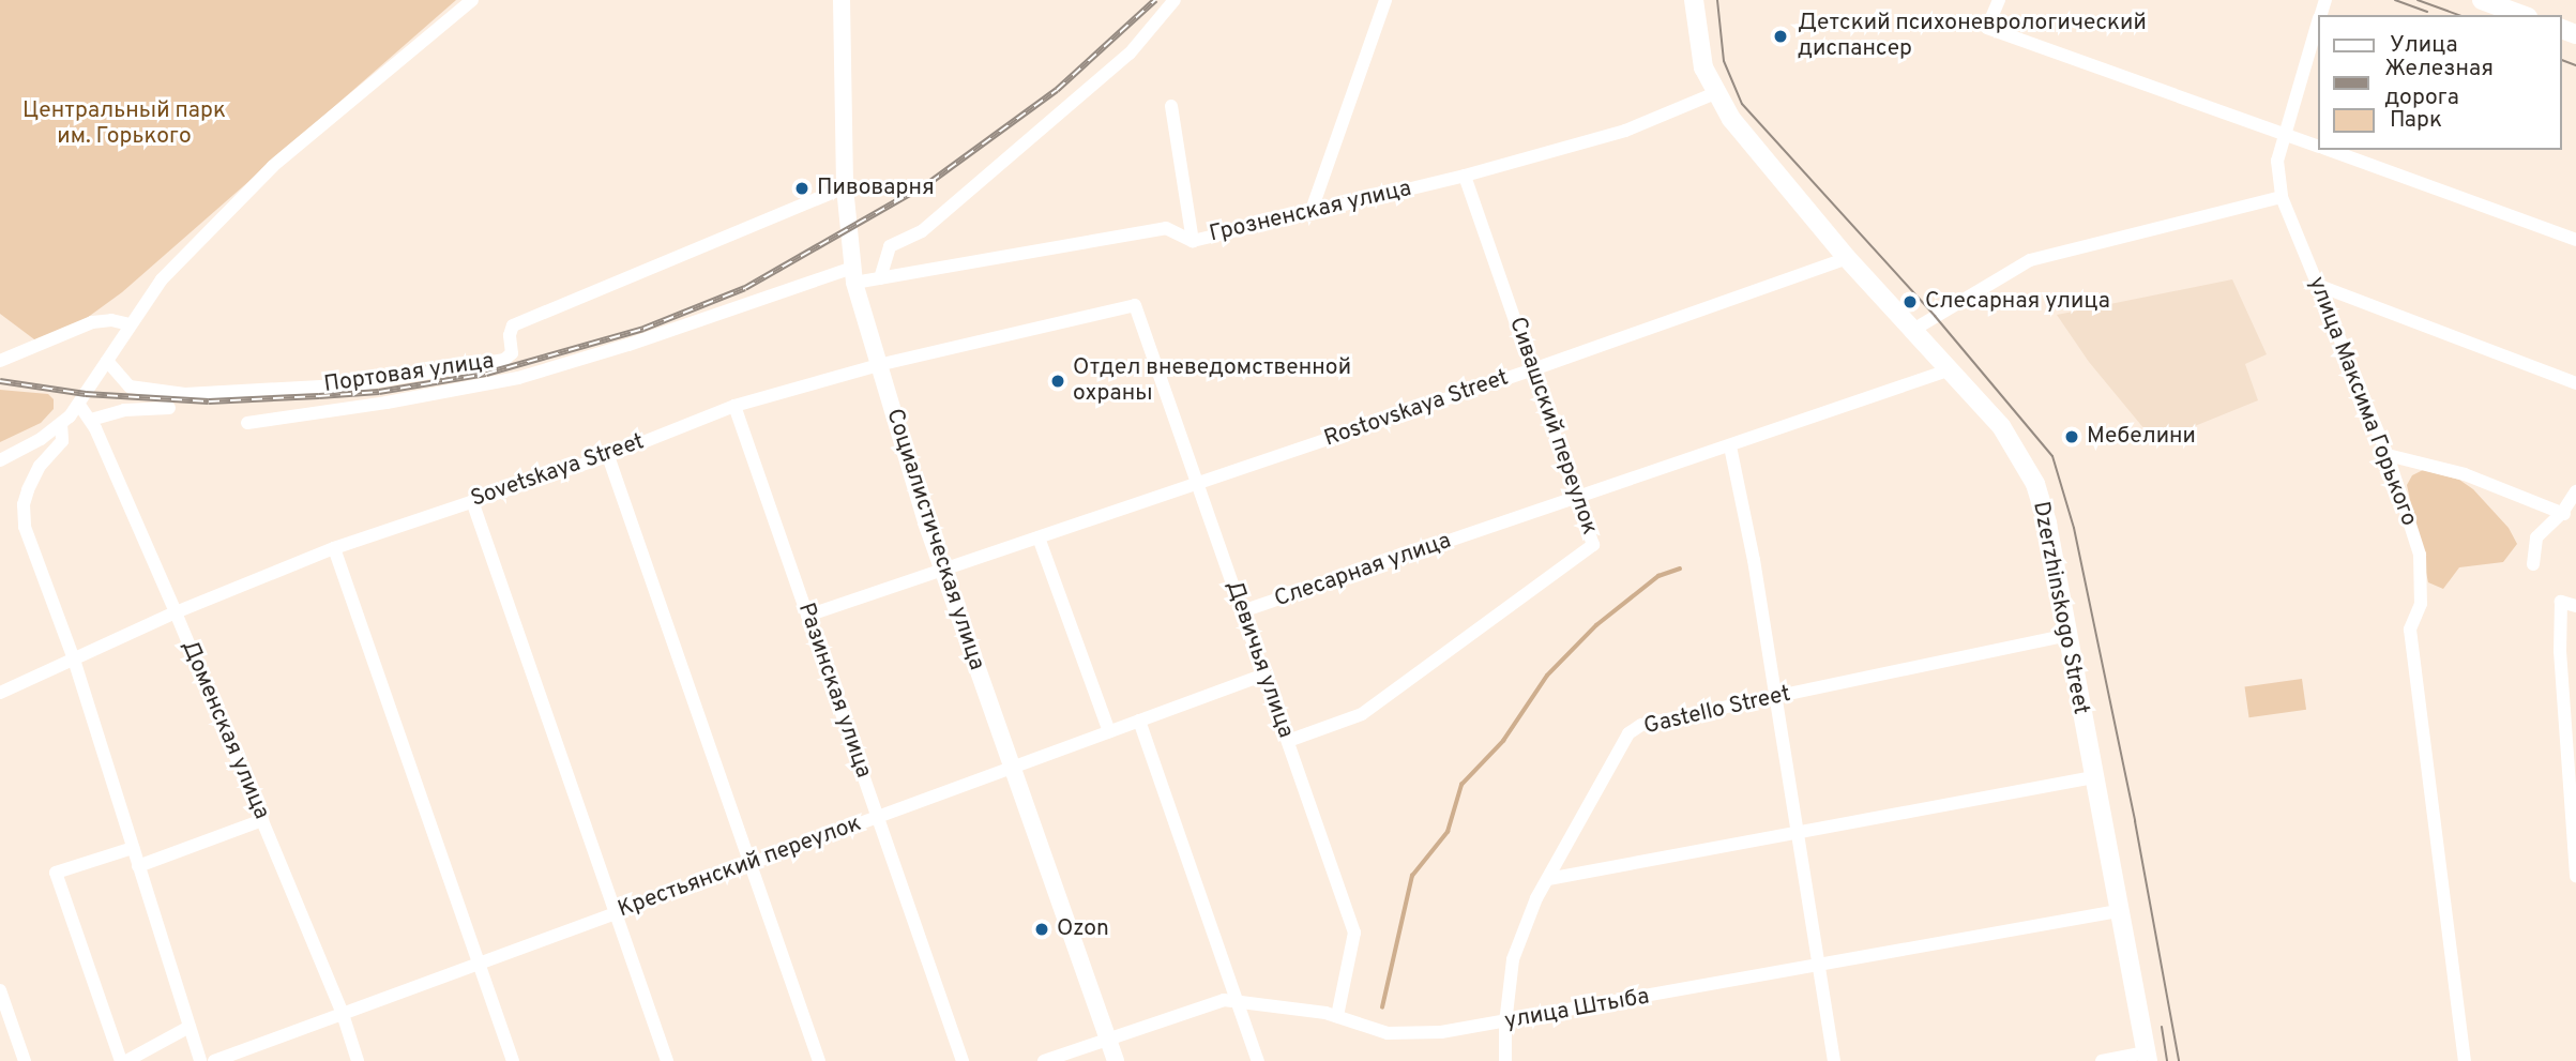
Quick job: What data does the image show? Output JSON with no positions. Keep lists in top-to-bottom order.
{
  "streets": {
    "main road": ["Dzerzhinskogo Street"],
    "street": [
      "Грозненская улица",
      "Портовая улица",
      "улица Максима Горького",
      "Rostovskaya Street",
      "Сивашский переулок",
      "Sovetskaya Street",
      "Социалистическая улица",
      "Слесарная улица",
      "Девичья улица",
      "Разинская улица",
      "Gastello Street",
      "Доменская улица",
      "Крестьянский переулок",
      "улица Штыба"
    ]
  },
  "crossings": [
    ["Грозненская улица", "Портовая улица"],
    ["Грозненская улица", "Сивашский переулок"],
    ["Грозненская улица", "Социалистическая улица"],
    ["Грозненская улица", "Dzerzhinskogo Street"],
    ["Портовая улица", "Социалистическая улица"],
    ["Rostovskaya Street", "Сивашский переулок"],
    ["Rostovskaya Street", "Социалистическая улица"],
    ["Rostovskaya Street", "Dzerzhinskogo Street"],
    ["Rostovskaya Street", "Девичья улица"],
    ["Rostovskaya Street", "Разинская улица"],
    ["Сивашский переулок", "Слесарная улица"],
    ["Сивашский переулок", "Девичья улица"],
    ["Sovetskaya Street", "Социалистическая улица"],
    ["Sovetskaya Street", "Девичья улица"],
    ["Sovetskaya Street", "Разинская улица"],
    ["Sovetskaya Street", "Доменская улица"],
    ["Социалистическая улица", "Крестьянский переулок"],
    ["Социалистическая улица", "улица Штыба"],
    ["Слесарная улица", "Dzerzhinskogo Street"],
    ["Слесарная улица", "Девичья улица"],
    ["Dzerzhinskogo Street", "Gastello Street"],
    ["Dzerzhinskogo Street", "улица Штыба"],
    ["Девичья улица", "Крестьянский переулок"],
    ["Девичья улица", "улица Штыба"],
    ["Разинская улица", "Крестьянский переулок"],
    ["Gastello Street", "улица Штыба"],
    ["Доменская улица", "Крестьянский переулок"]
  ],
  "parks": ["Центральный парк им. Горького"],
  "places": [
    "Детский психоневрологический диспансер",
    "Пивоварня",
    "Слесарная улица",
    "Отдел вневедомственной охраны",
    "Мебелини",
    "Ozon"
  ],
  "legend": ["Улица", "Железная дорога", "Парк"]
}
